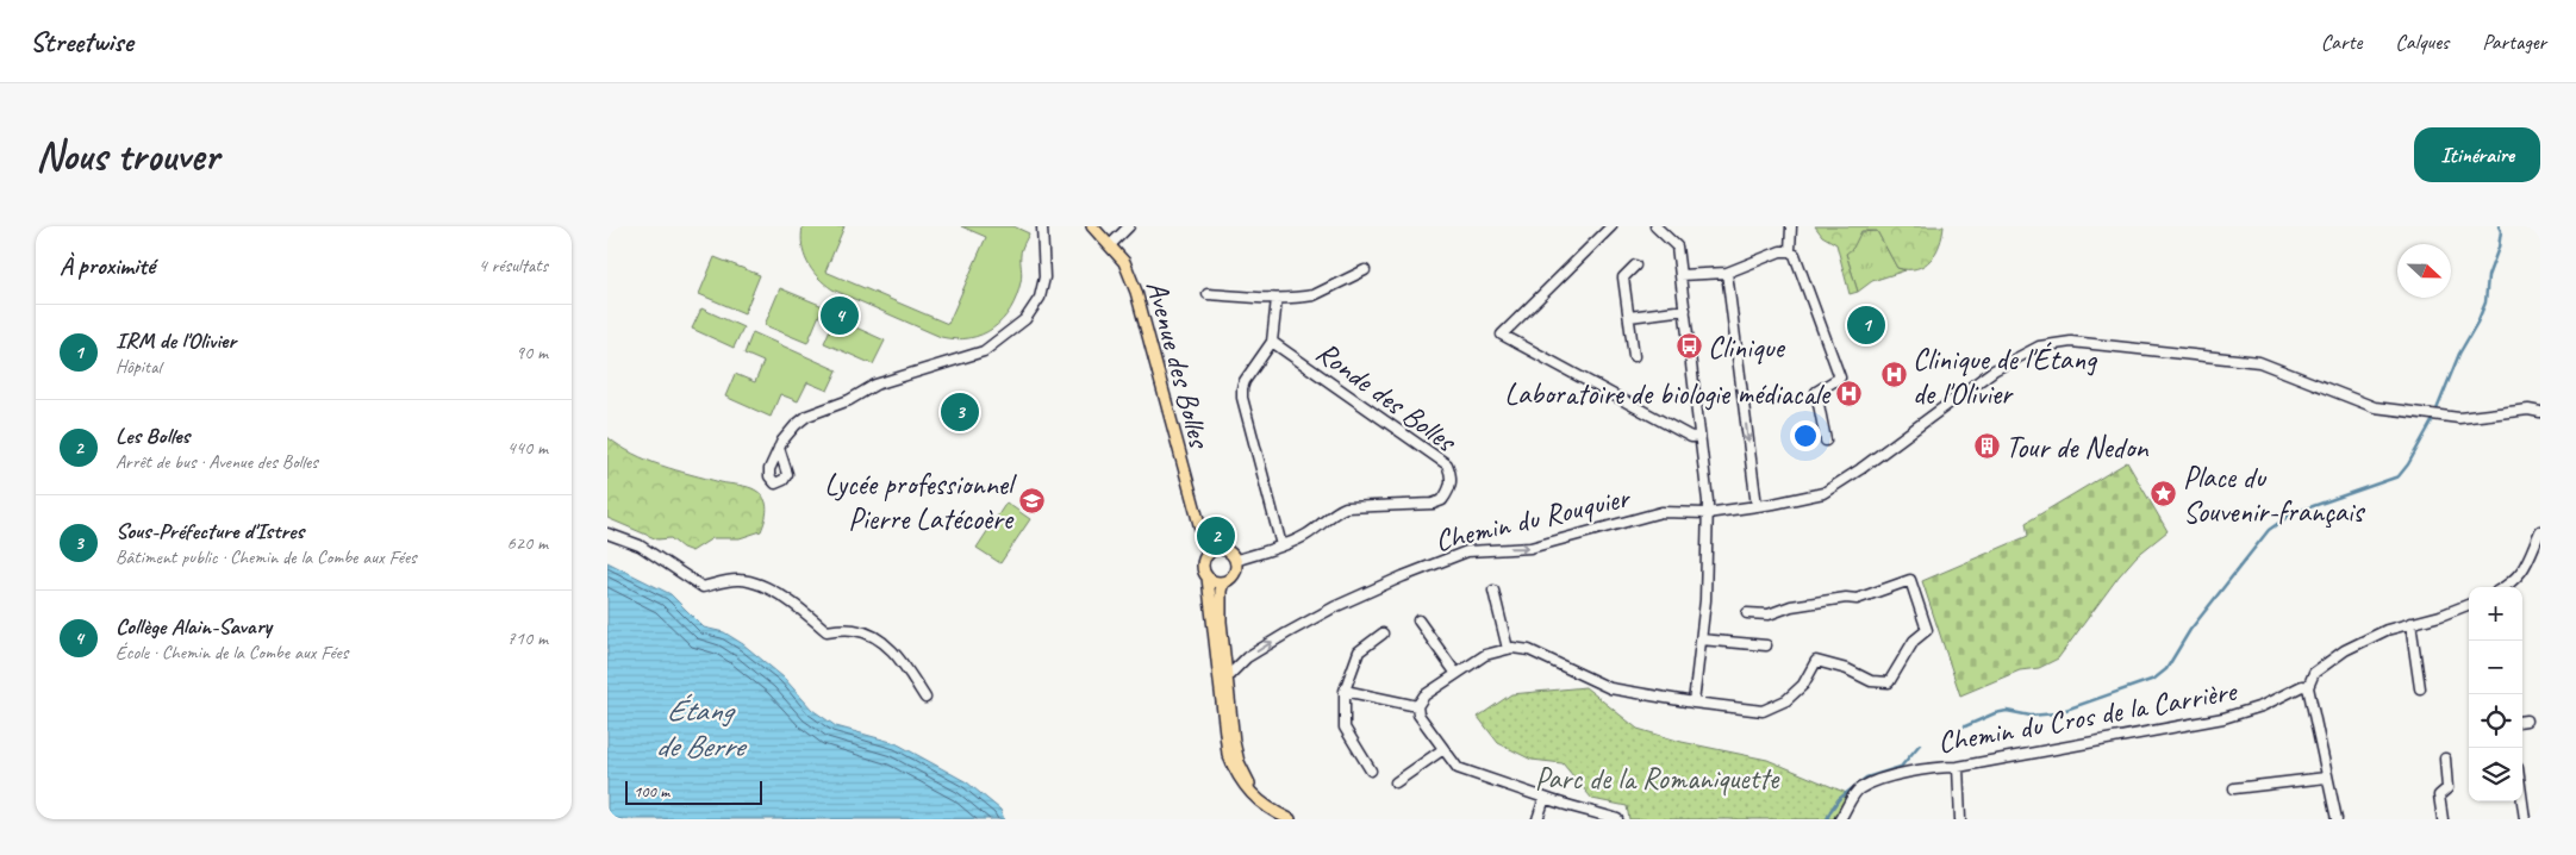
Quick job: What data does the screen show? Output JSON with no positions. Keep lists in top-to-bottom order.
{
  "streets": {
    "main road": ["Avenue des Bolles"],
    "street": ["Ronde des Bolles", "Chemin du Rouquier", "Chemin du Cros de la Carrière"]
  },
  "crossings": [
    ["Avenue des Bolles", "Ronde des Bolles"]
  ],
  "one_way": ["Chemin du Rouquier"],
  "water": ["Étang de Berre"],
  "parks": ["Parc de la Romaniquette"],
  "places": {
    "bus stop": ["Clinique"],
    "hospital": ["Clinique de l'Étang de l'Olivier", "Laboratoire de biologie médiacale"],
    "building": ["Tour de Nedon"],
    "place": ["Place du Souvenir-français"],
    "school or university": ["Lycée professionnel Pierre Latécoère"]
  },
  "scale_bar": "100 m",
  "north": "right",
  "page": {
    "header": "Streetwise",
    "nav": ["Carte", "Calques", "Partager"],
    "buttons": "Itinéraire",
    "title": "Nous trouver",
    "heading": ["À proximité", "4 résultats"],
    "pins": [
      "4",
      "1",
      "3",
      "2"
    ],
    "list": [
      {
        "mark": "1",
        "name": "IRM de l'Olivier",
        "note": "Hôpital",
        "value": "90 m"
      },
      {
        "mark": "2",
        "name": "Les Bolles",
        "note": "Arrêt de bus · Avenue des Bolles",
        "value": "440 m"
      },
      {
        "mark": "3",
        "name": "Sous-Préfecture d'Istres",
        "note": "Bâtiment public · Chemin de la Combe aux Fées",
        "value": "620 m"
      },
      {
        "mark": "4",
        "name": "Collège Alain-Savary",
        "note": "École · Chemin de la Combe aux Fées",
        "value": "710 m"
      }
    ],
    "map_buttons": ["+", "−"],
    "scale": "100 m"
  }
}
